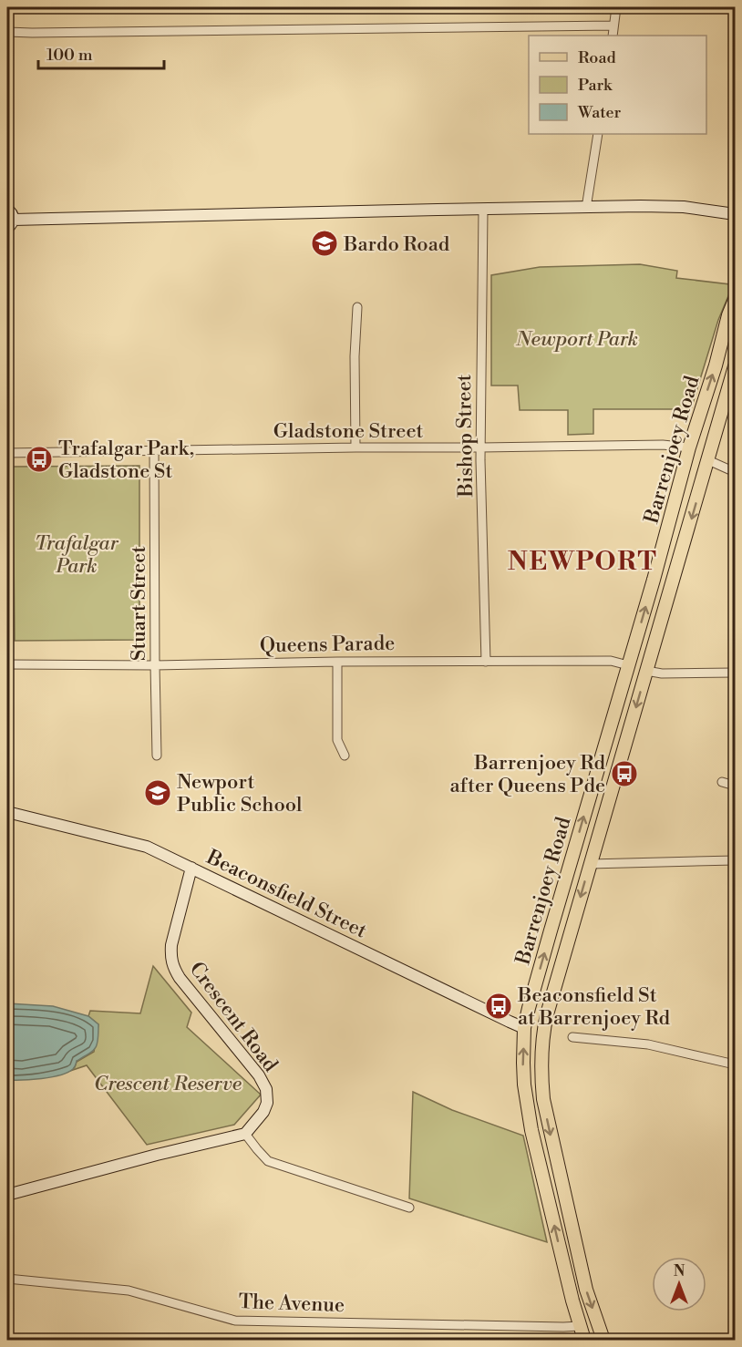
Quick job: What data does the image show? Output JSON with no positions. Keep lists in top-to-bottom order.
{
  "streets": {
    "main road": ["Barrenjoey Road", "Queens Parade", "Beaconsfield Street"],
    "street": [
      "Gladstone Street",
      "Bishop Street",
      "Stuart Street",
      "Crescent Road",
      "The Avenue"
    ]
  },
  "crossings": [
    ["Gladstone Street", "Bishop Street"],
    ["Gladstone Street", "Barrenjoey Road"],
    ["Gladstone Street", "Stuart Street"],
    ["Bishop Street", "Queens Parade"],
    ["Barrenjoey Road", "Queens Parade"],
    ["Barrenjoey Road", "Beaconsfield Street"],
    ["Barrenjoey Road", "The Avenue"],
    ["Stuart Street", "Queens Parade"],
    ["Beaconsfield Street", "Crescent Road"]
  ],
  "districts": ["NEWPORT"],
  "parks": ["Newport Park", "Trafalgar Park", "Crescent Reserve"],
  "places": {
    "school or university": ["Bardo Road", "Newport Public School"],
    "bus stop": ["Trafalgar Park, Gladstone St", "Barrenjoey Rd after Queens Pde", "Beaconsfield St at Barrenjoey Rd"]
  },
  "legend": ["Road", "Park", "Water"],
  "scale_bar": "100 m",
  "north": "top"
}
